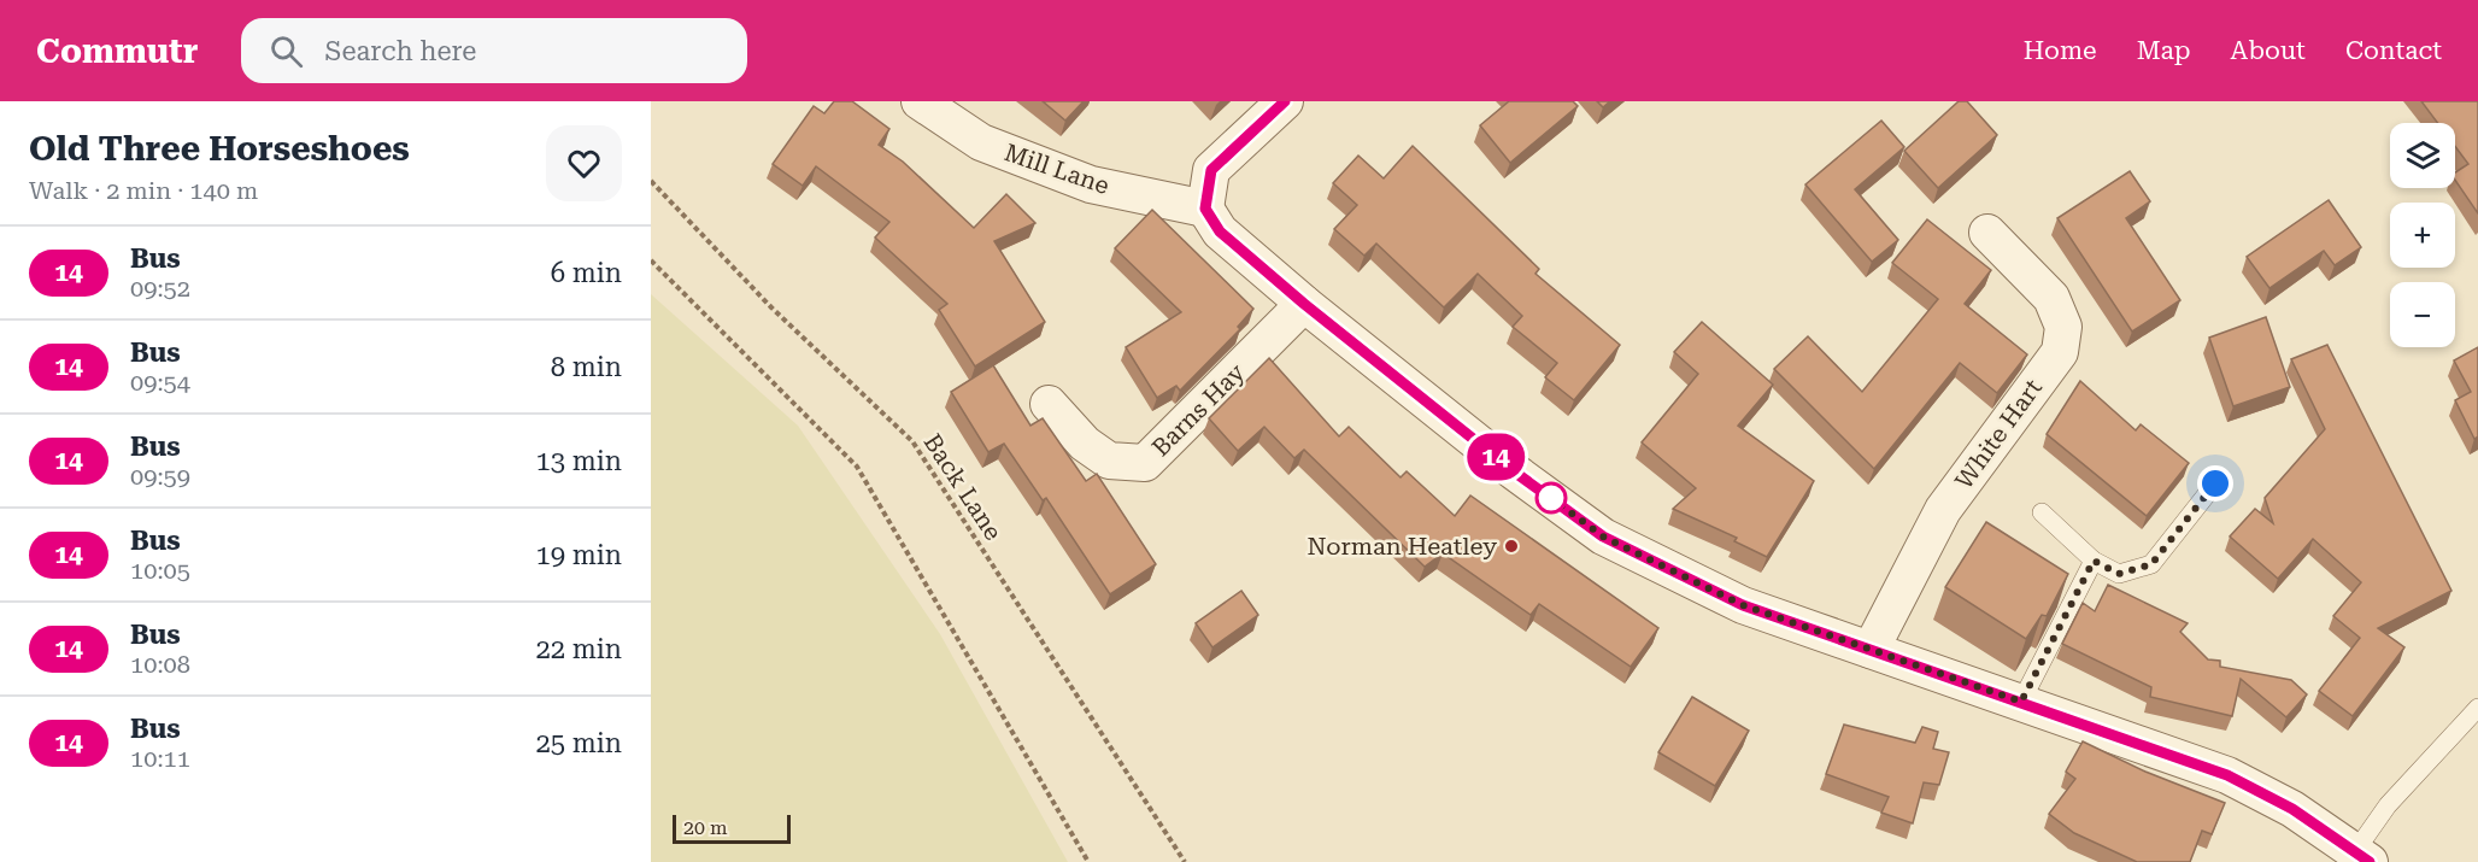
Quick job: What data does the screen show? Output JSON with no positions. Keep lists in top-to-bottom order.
{
  "streets": {
    "street": ["Mill Lane", "Barns Hay", "White Hart"],
    "path": ["Back Lane"]
  },
  "places": ["Norman Heatley"],
  "lines": ["bus line 14"],
  "scale_bar": "20 m",
  "page": {
    "header": "Commutr",
    "search": "Search here",
    "nav": [
      "Home",
      "Map",
      "About",
      "Contact"
    ],
    "heading": ["Old Three Horseshoes", "Walk · 2 min · 140 m"],
    "on_map": "14",
    "map_buttons": ["+", "−"],
    "list": [
      {
        "mark": "14",
        "name": "Bus",
        "note": "09:52",
        "value": "6 min"
      },
      {
        "mark": "14",
        "name": "Bus",
        "note": "09:54",
        "value": "8 min"
      },
      {
        "mark": "14",
        "name": "Bus",
        "note": "09:59",
        "value": "13 min"
      },
      {
        "mark": "14",
        "name": "Bus",
        "note": "10:05",
        "value": "19 min"
      },
      {
        "mark": "14",
        "name": "Bus",
        "note": "10:08",
        "value": "22 min"
      },
      {
        "mark": "14",
        "name": "Bus",
        "note": "10:11",
        "value": "25 min"
      }
    ],
    "scale": "20 m"
  }
}
